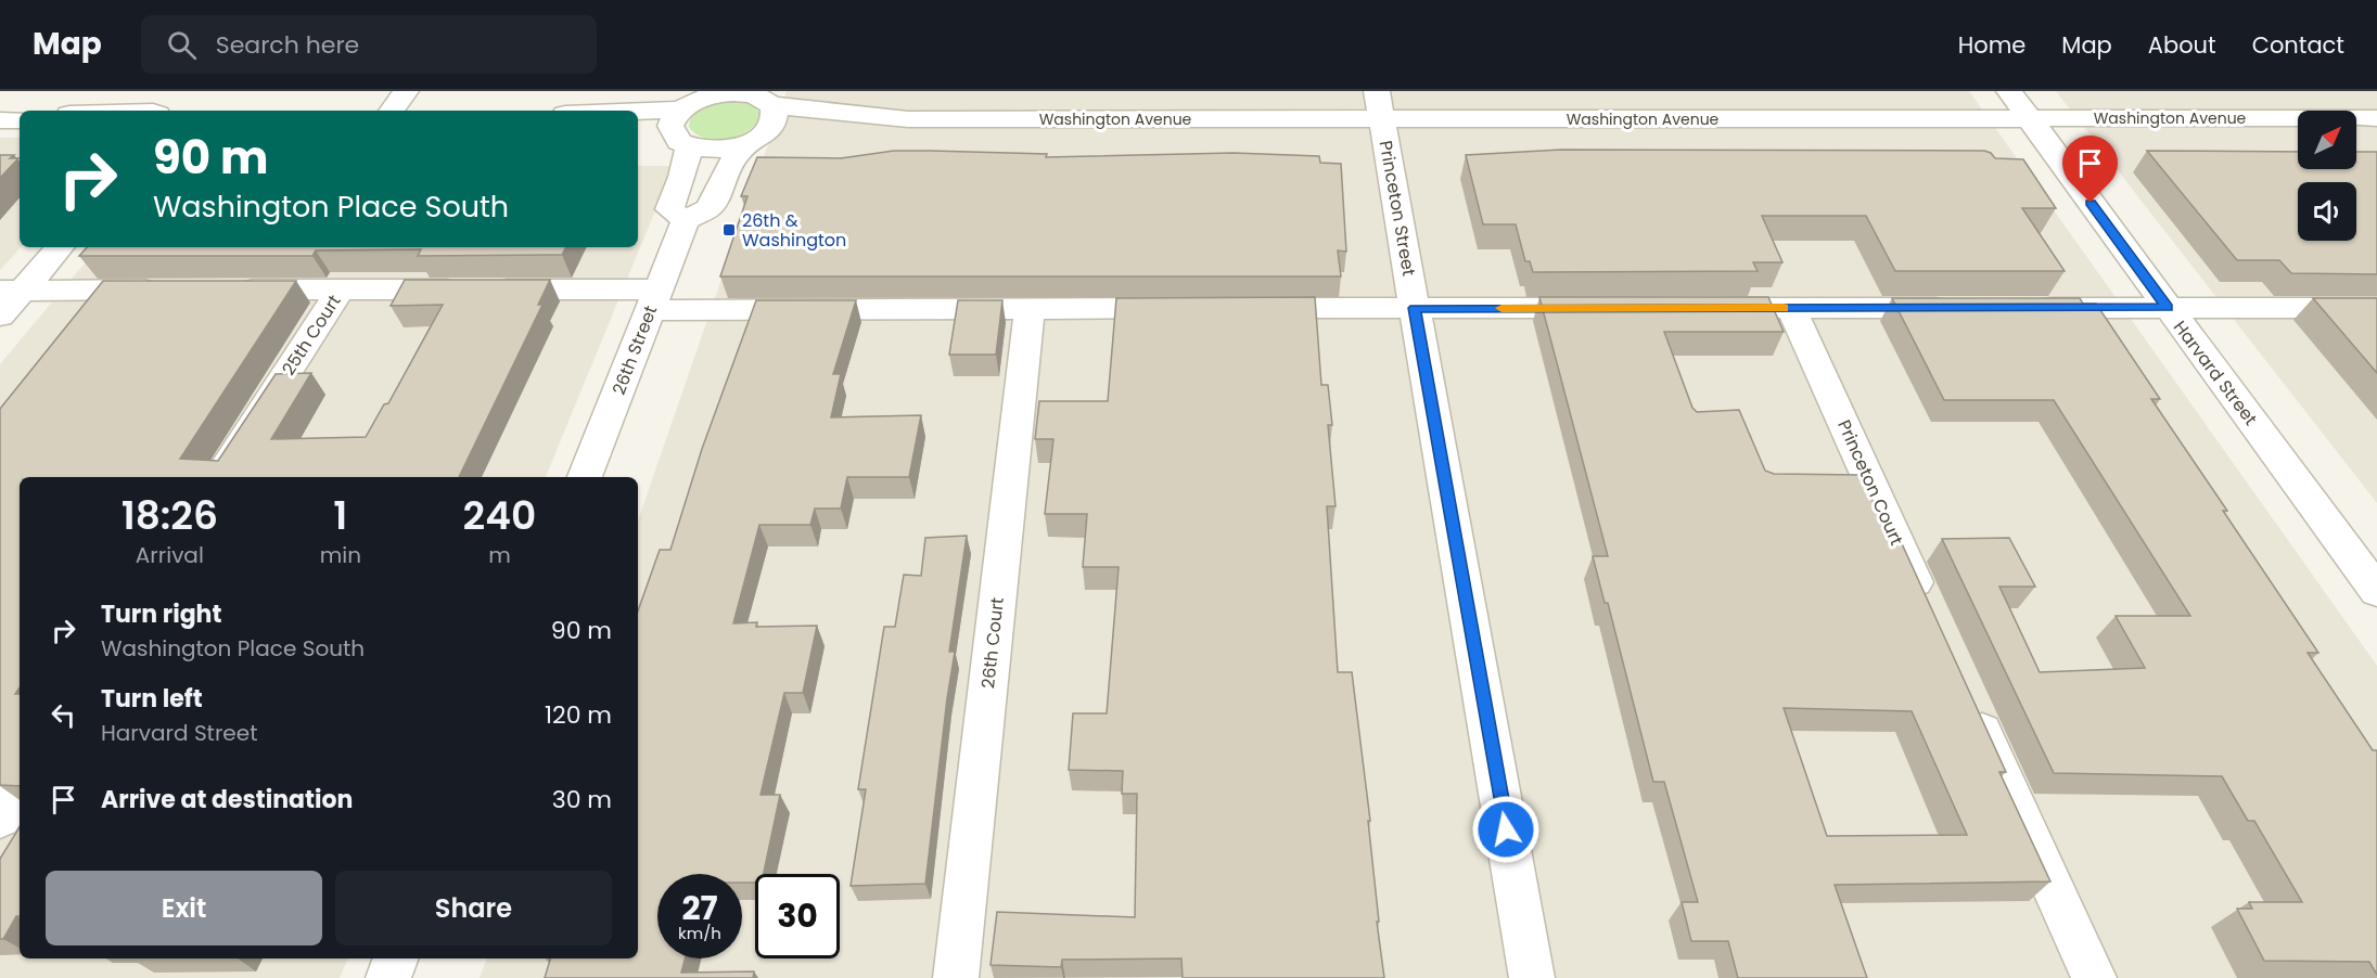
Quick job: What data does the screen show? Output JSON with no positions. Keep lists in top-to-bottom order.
{
  "streets": {
    "street": [
      "Washington Avenue",
      "Princeton Street",
      "25th Court",
      "26th Street",
      "Harvard Street",
      "Princeton Court",
      "26th Court"
    ]
  },
  "crossings": [
    ["Washington Avenue", "Princeton Street"],
    ["Washington Avenue", "Harvard Street"]
  ],
  "places": {
    "transit": ["26th & Washington"]
  },
  "north": "top right",
  "page": {
    "header": "Map",
    "search": "Search here",
    "nav": [
      "Home",
      "Map",
      "About",
      "Contact"
    ],
    "turn": ["90 m", "Washington Place South"],
    "eta": [
      "18:26",
      "Arrival",
      "1",
      "min",
      "240",
      "m"
    ],
    "list": [
      {
        "name": "Turn right",
        "note": "Washington Place South",
        "value": "90 m"
      },
      {
        "name": "Turn left",
        "note": "Harvard Street",
        "value": "120 m"
      },
      {
        "name": "Arrive at destination",
        "value": "30 m"
      }
    ],
    "buttons": ["Exit", "Share"],
    "speed": "27 km/h",
    "limit": "30"
  }
}
